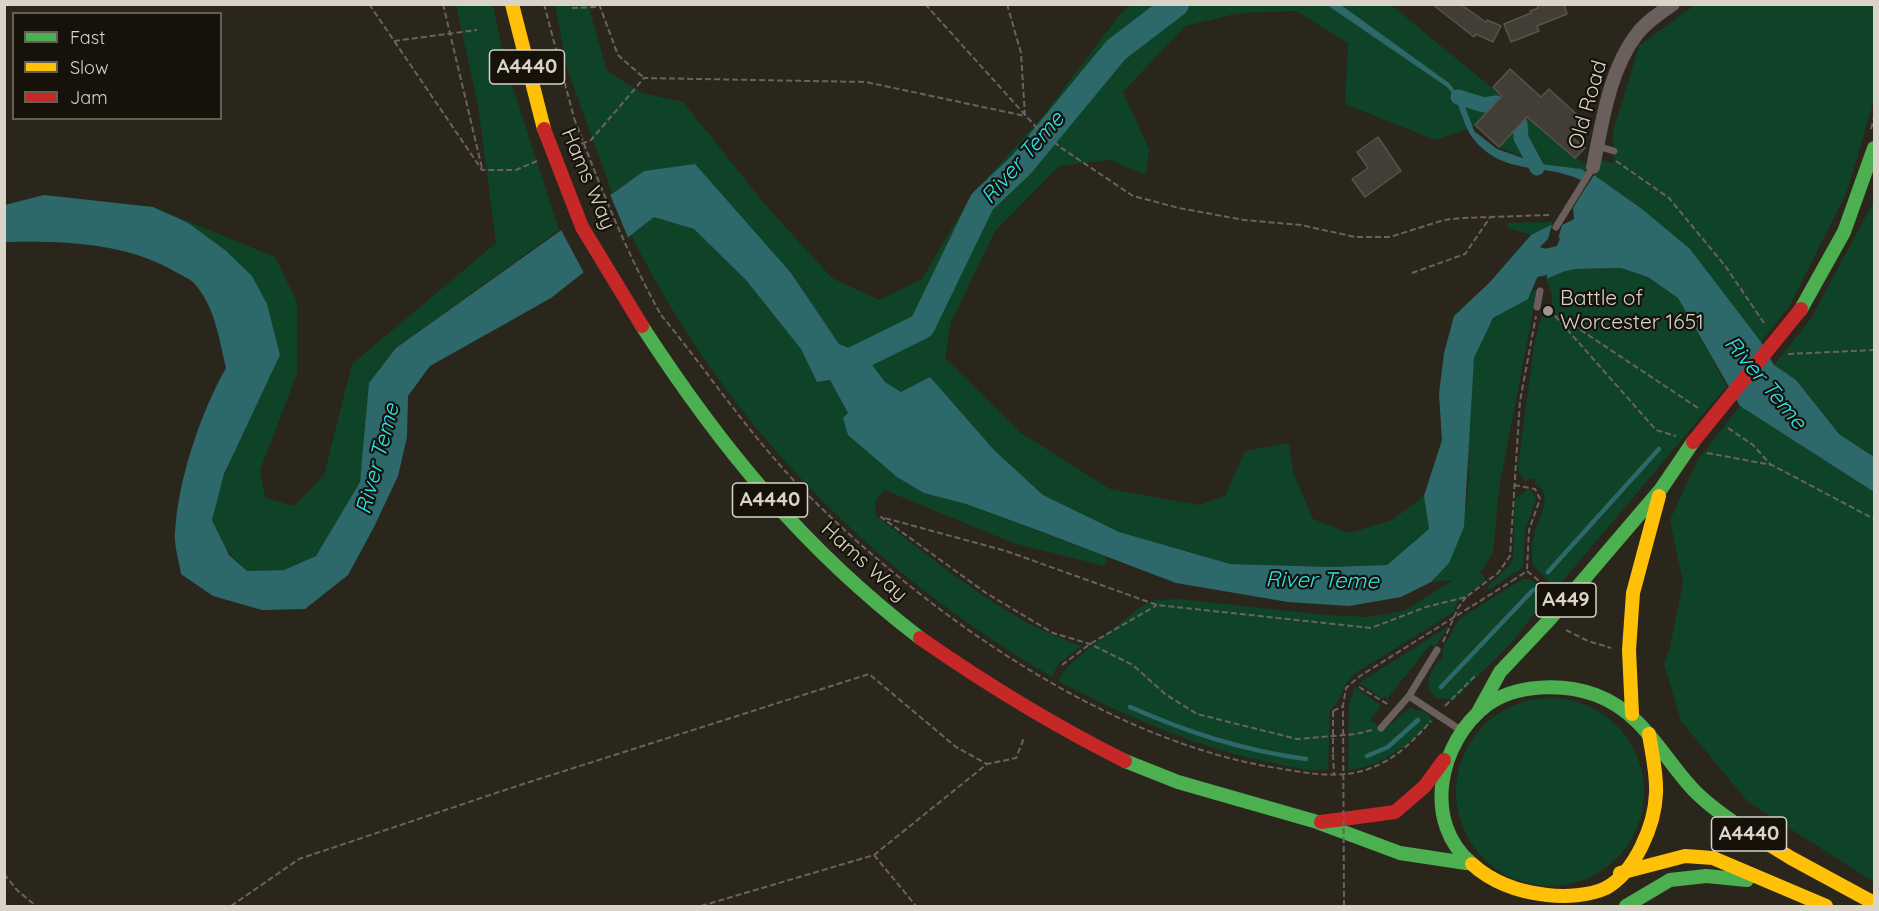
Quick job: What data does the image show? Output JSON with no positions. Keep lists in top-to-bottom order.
{
  "streets": {
    "main road": ["A4440", "Hams Way", "A449"],
    "street": ["Old Road"]
  },
  "water": ["River Teme"],
  "places": ["Battle of Worcester 1651"],
  "legend": ["Fast", "Slow", "Jam"]
}
